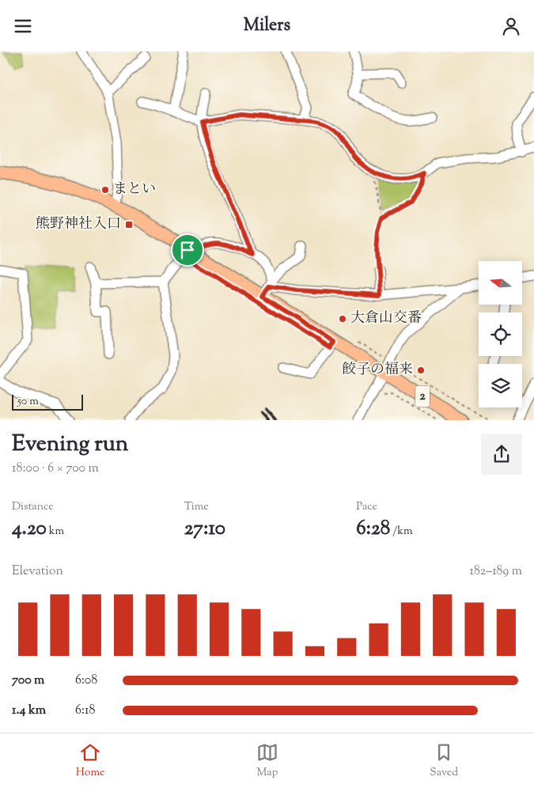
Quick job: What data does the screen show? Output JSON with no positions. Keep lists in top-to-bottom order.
{
  "streets": {
    "main road": ["2"]
  },
  "places": {
    "other": ["まとい", "大倉山交番", "餃子の福来"],
    "transit": ["熊野神社入口"]
  },
  "scale_bar": "50 m",
  "north": "left",
  "page": {
    "header": "Milers",
    "scale": "50 m",
    "heading": ["Evening run", "18:00 · 6 × 700 m"],
    "stats": [
      ["Distance", "4.20 km"],
      ["Time", "27:10"],
      ["Pace", "6:28 /km"]
    ],
    "chart": ["Elevation", "182–189 m"],
    "list": [
      {
        "name": "700 m",
        "note": "6:08"
      },
      {
        "name": "1.4 km",
        "note": "6:18"
      }
    ],
    "tabs": ["Home", "Map", "Saved"]
  }
}
